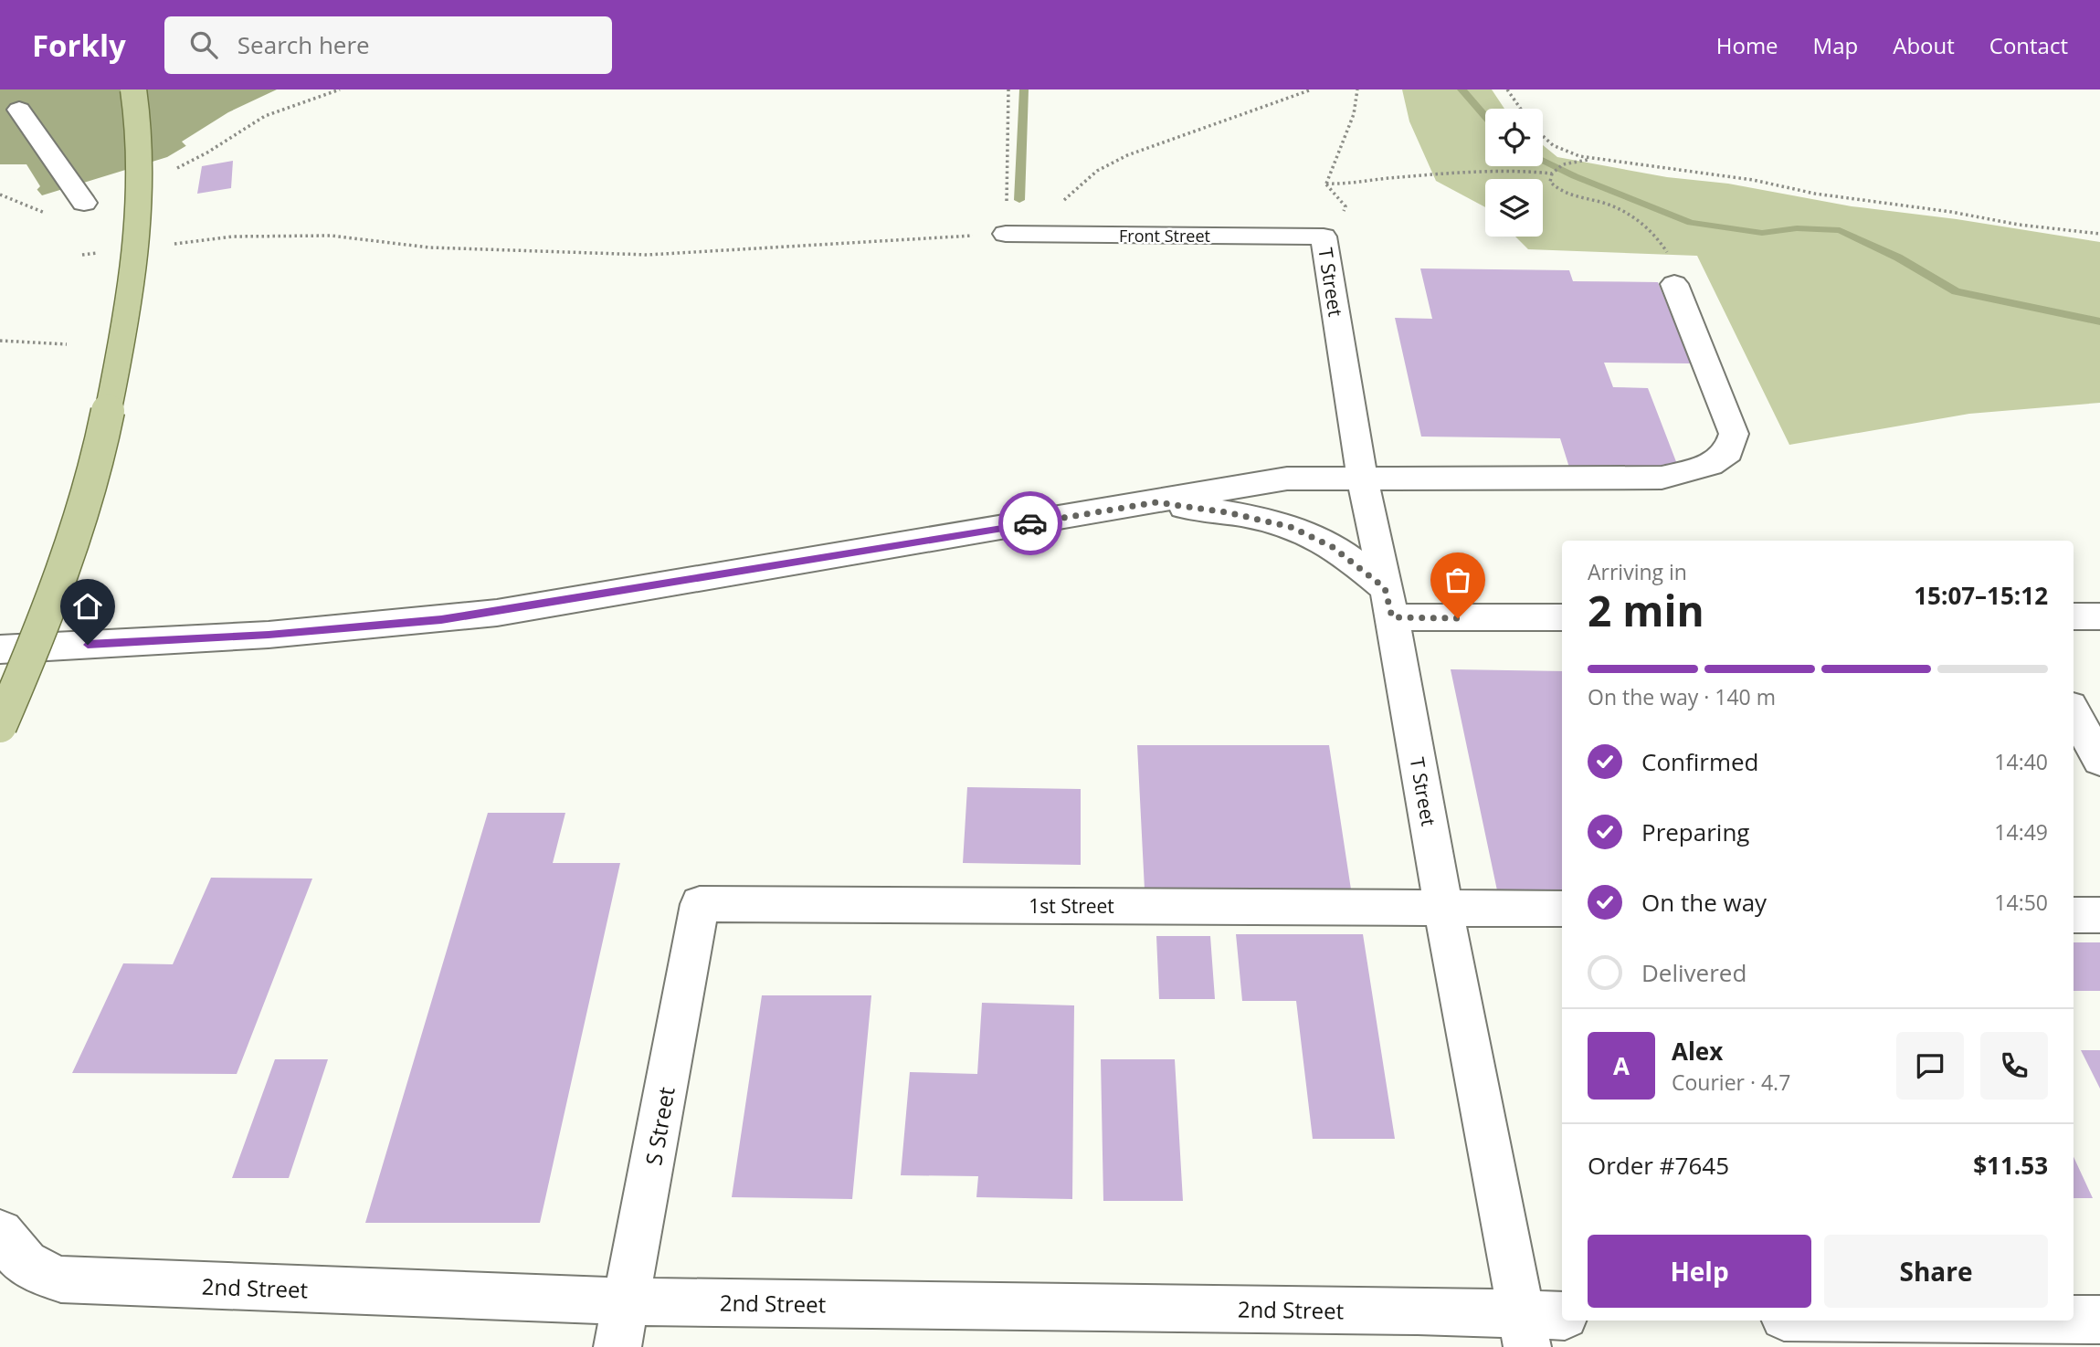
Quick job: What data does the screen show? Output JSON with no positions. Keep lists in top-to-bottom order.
{
  "streets": {
    "street": [
      "Front Street",
      "T Street",
      "1st Street",
      "S Street",
      "2nd Street"
    ]
  },
  "crossings": [
    ["Front Street", "T Street"],
    ["T Street", "1st Street"],
    ["T Street", "2nd Street"],
    ["1st Street", "S Street"],
    ["S Street", "2nd Street"]
  ],
  "page": {
    "header": "Forkly",
    "search": "Search here",
    "nav": [
      "Home",
      "Map",
      "About",
      "Contact"
    ],
    "heading": ["2 min", "Arriving in", "15:07–15:12"],
    "panel": [
      "Alex",
      "Courier · 4.7",
      "Order #7645",
      "$11.53"
    ],
    "bar": "On the way · 140 m",
    "list": [
      ["Confirmed", "14:40"],
      ["Preparing", "14:49"],
      ["On the way", "14:50"],
      "Delivered"
    ],
    "round": "A",
    "buttons": ["Help", "Share"]
  }
}
